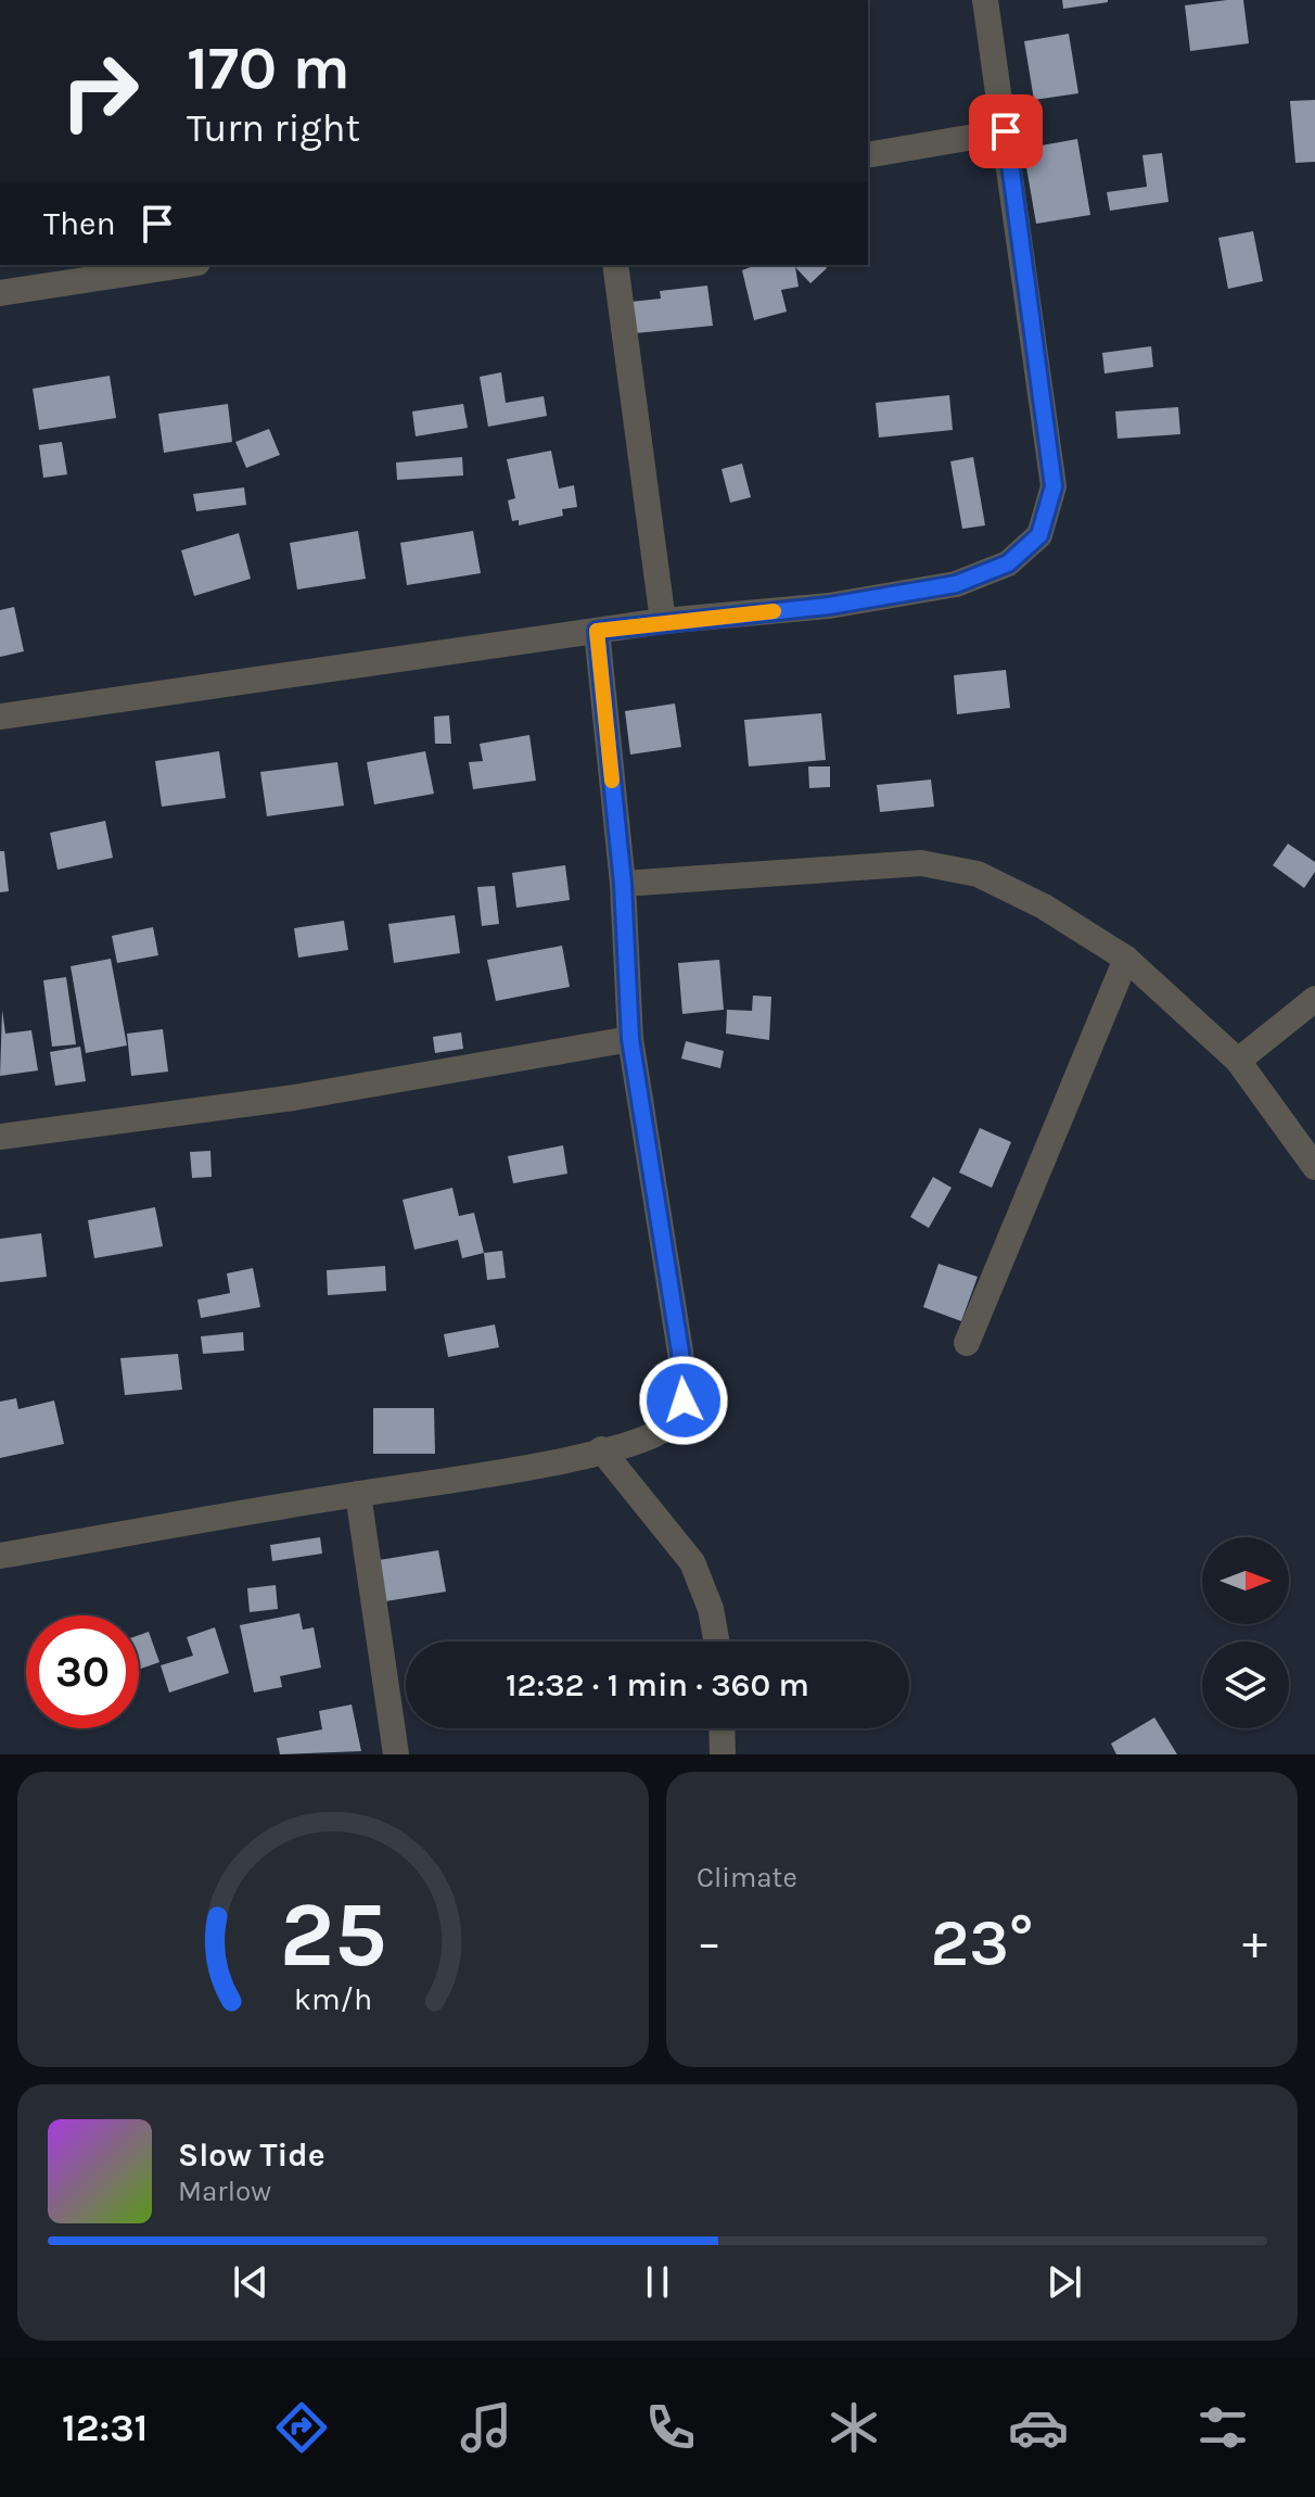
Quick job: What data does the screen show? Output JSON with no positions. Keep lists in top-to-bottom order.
{
  "north": "right",
  "page": {
    "turn": ["170 m", "Turn right"],
    "then": "Then",
    "limit": "30",
    "trip": "12:32 · 1 min · 360 m",
    "tile": "Climate",
    "heat": ["−", "23°", "+"],
    "song": ["Slow Tide", "Marlow"],
    "tabs": "12:31",
    "gauge": ["25", "km/h"]
  }
}
